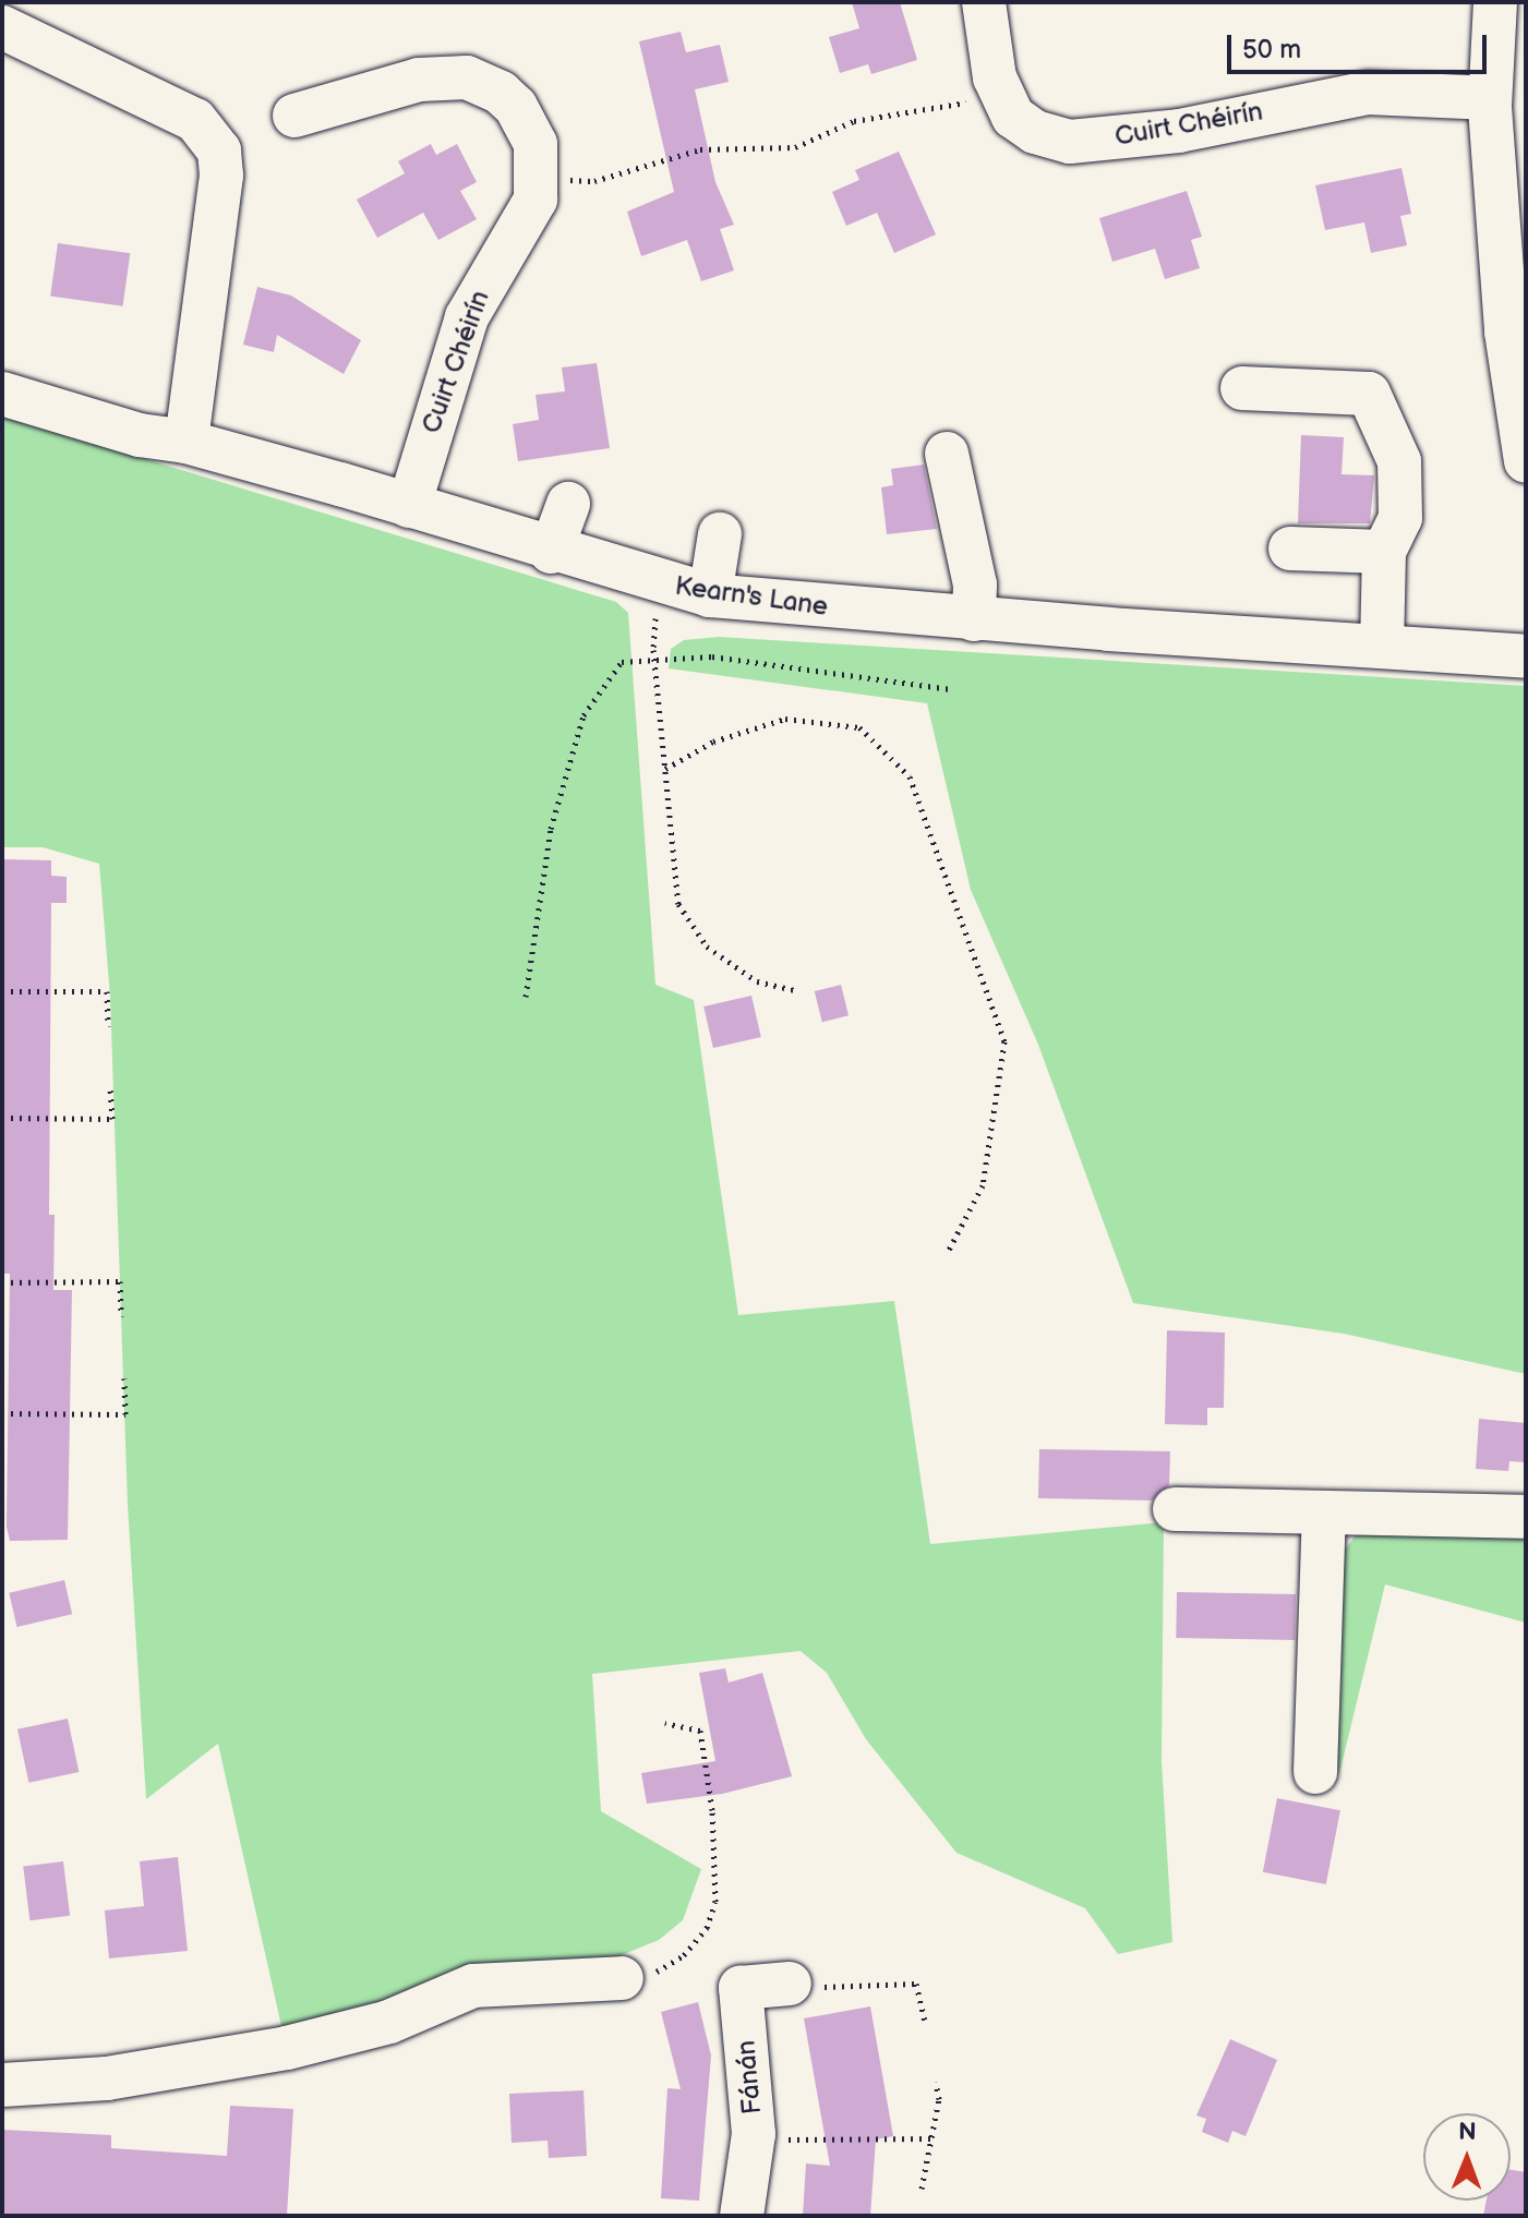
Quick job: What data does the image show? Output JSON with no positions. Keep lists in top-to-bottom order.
{
  "streets": {
    "street": ["Cuirt Chéirín", "Kearn's Lane", "Fánán"]
  },
  "crossings": [
    ["Cuirt Chéirín", "Kearn's Lane"]
  ],
  "scale_bar": "50 m",
  "north": "top"
}
